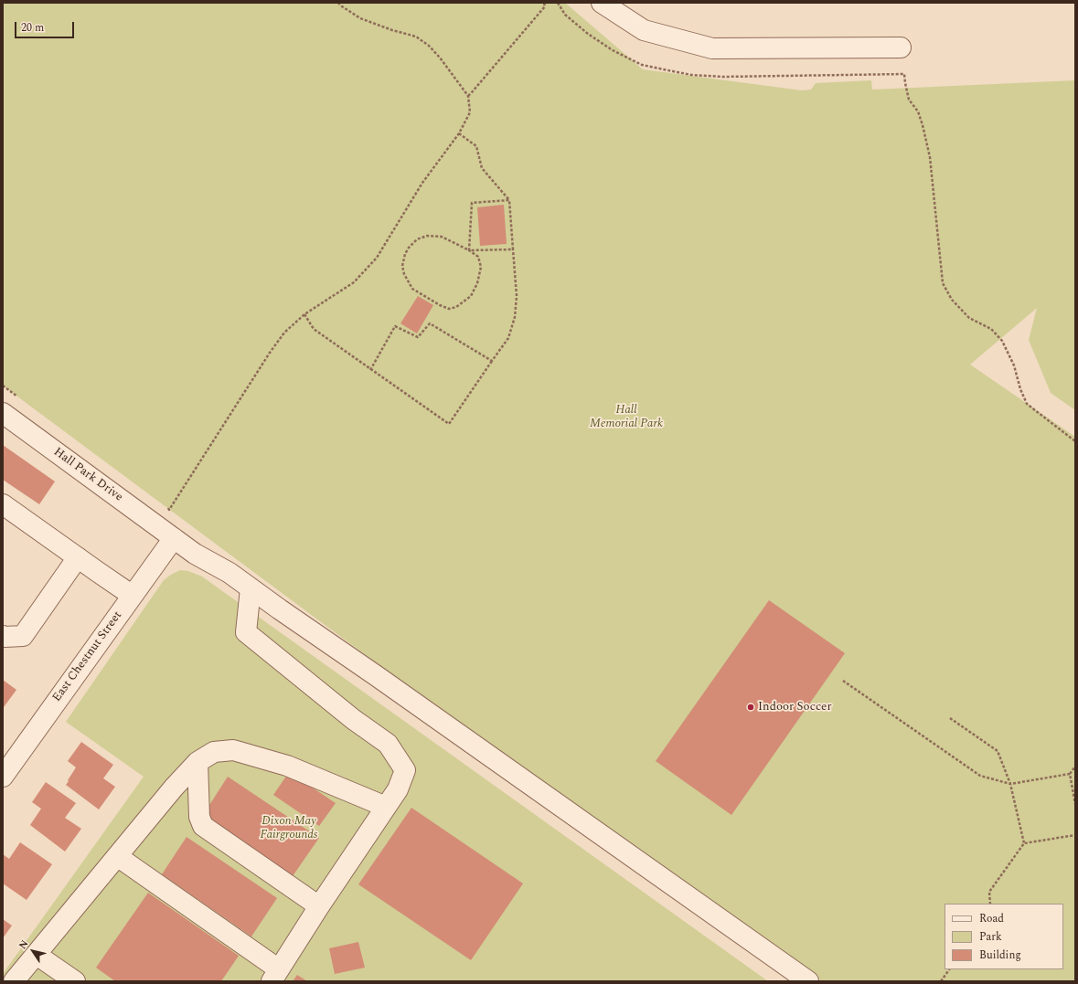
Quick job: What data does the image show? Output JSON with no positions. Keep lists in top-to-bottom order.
{
  "streets": {
    "street": ["Hall Park Drive", "East Chestnut Street"]
  },
  "crossings": [
    ["Hall Park Drive", "East Chestnut Street"]
  ],
  "parks": ["Hall Memorial Park", "Dixon May Fairgrounds"],
  "places": ["Indoor Soccer"],
  "legend": ["Road", "Park", "Building"],
  "scale_bar": "20 m",
  "north": "top left"
}
